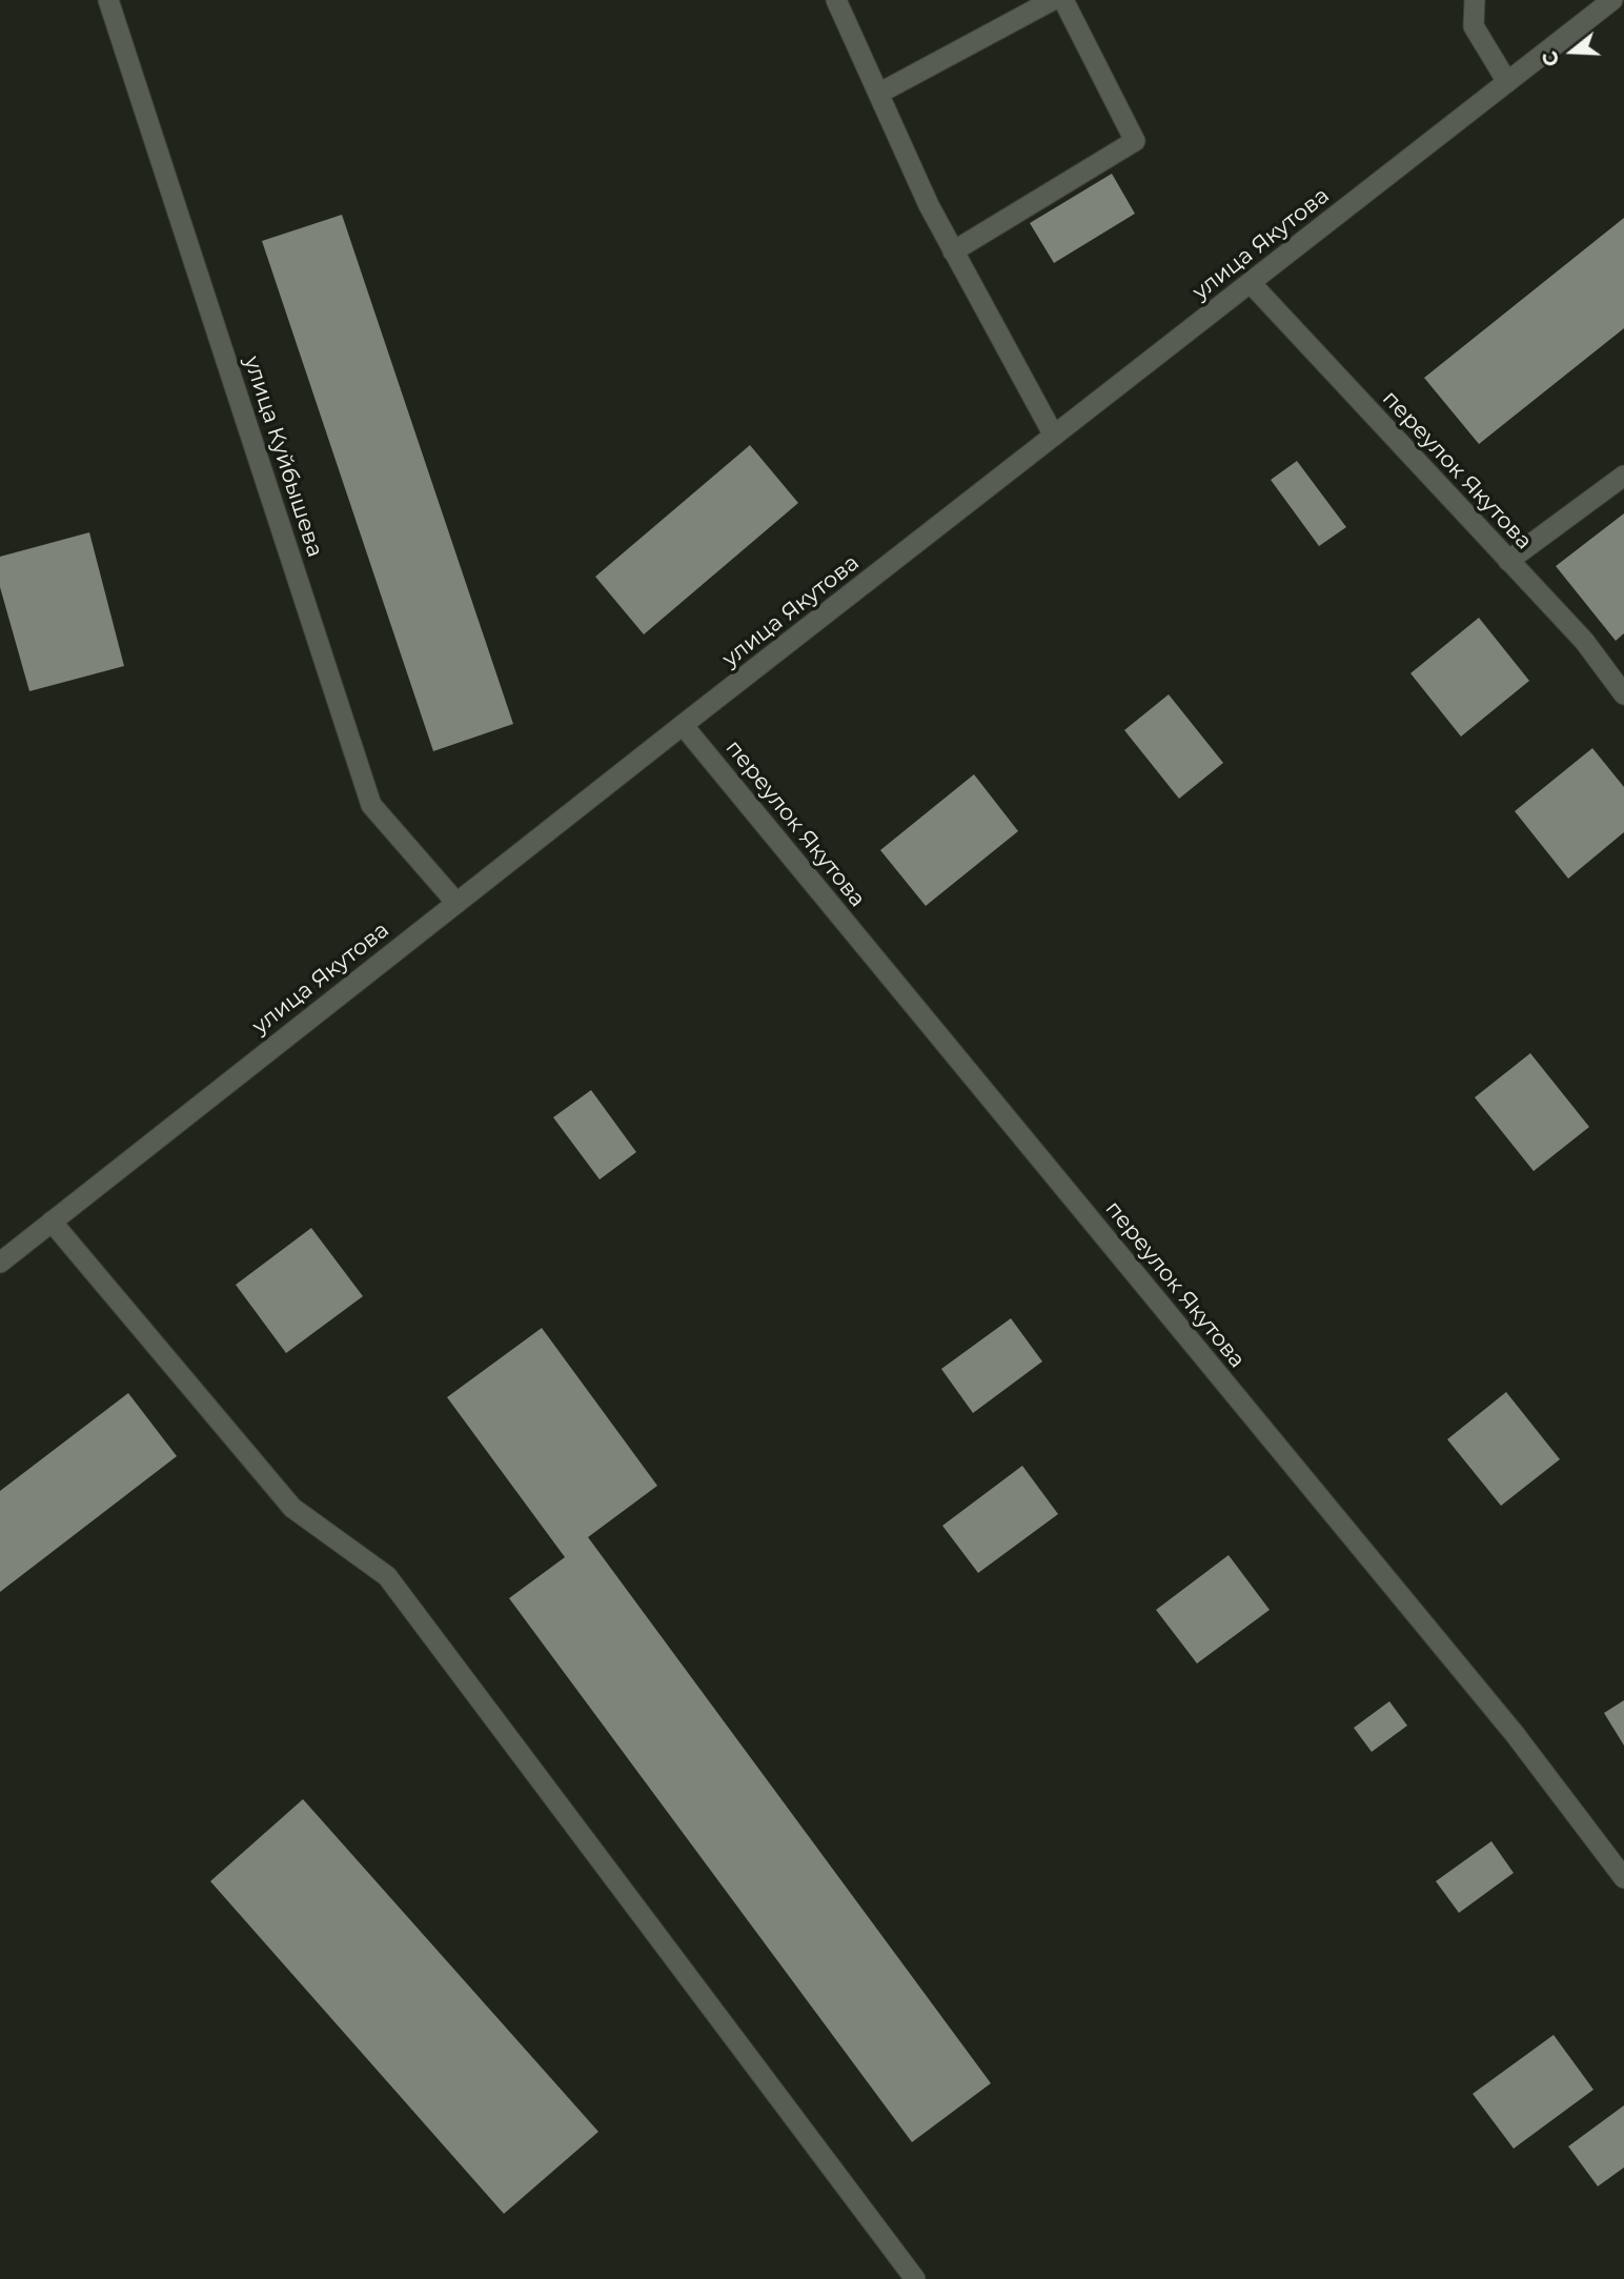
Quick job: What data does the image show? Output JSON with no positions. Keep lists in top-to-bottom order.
{
  "streets": {
    "street": ["улица Якутова", "улица Куйбышева", "переулок Якутова"]
  },
  "crossings": [
    ["улица Якутова", "улица Куйбышева"],
    ["улица Якутова", "переулок Якутова"]
  ],
  "north": "left"
}
